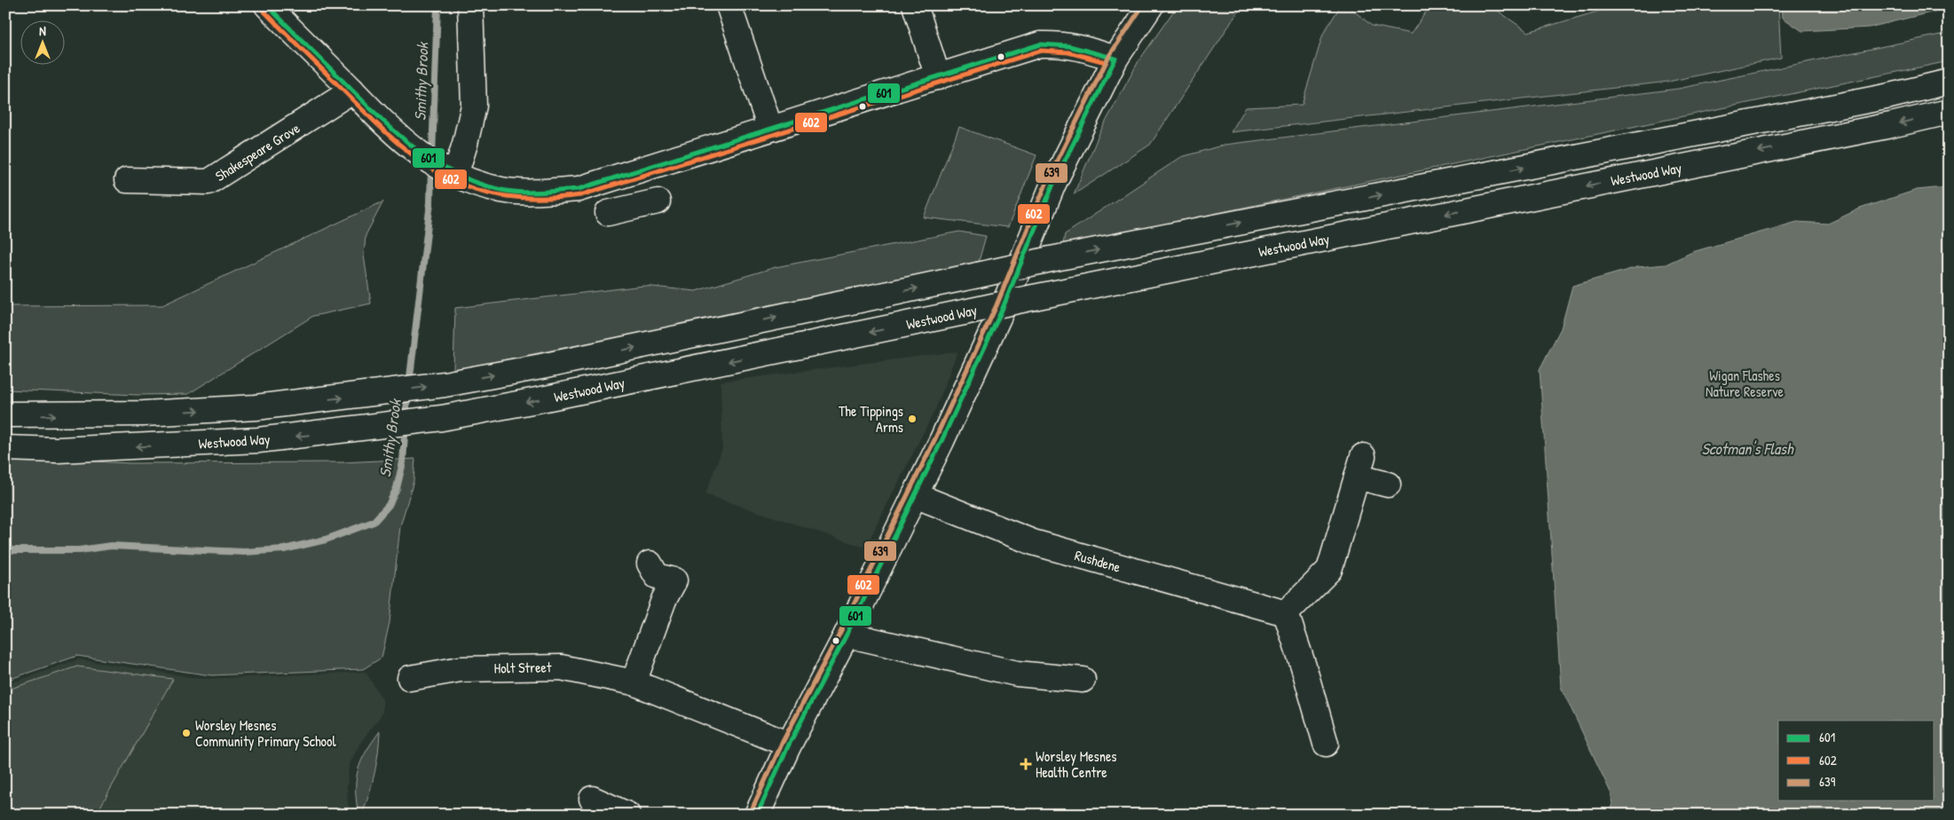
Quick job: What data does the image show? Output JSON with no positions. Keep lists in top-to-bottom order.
{
  "streets": {
    "main road": [
      "Shakespeare Grove",
      "Westwood Way",
      "Rushdene",
      "Holt Street"
    ]
  },
  "water": ["Smithy Brook", "Scotman's Flash"],
  "parks": ["Wigan Flashes Nature Reserve"],
  "places": {
    "other": ["The Tippings Arms", "Worsley Mesnes Community Primary School"],
    "health": ["Worsley Mesnes Health Centre"]
  },
  "lines": ["transit line 601", "transit line 639", "transit line 602"],
  "legend": ["601", "602", "639"],
  "north": "top"
}
